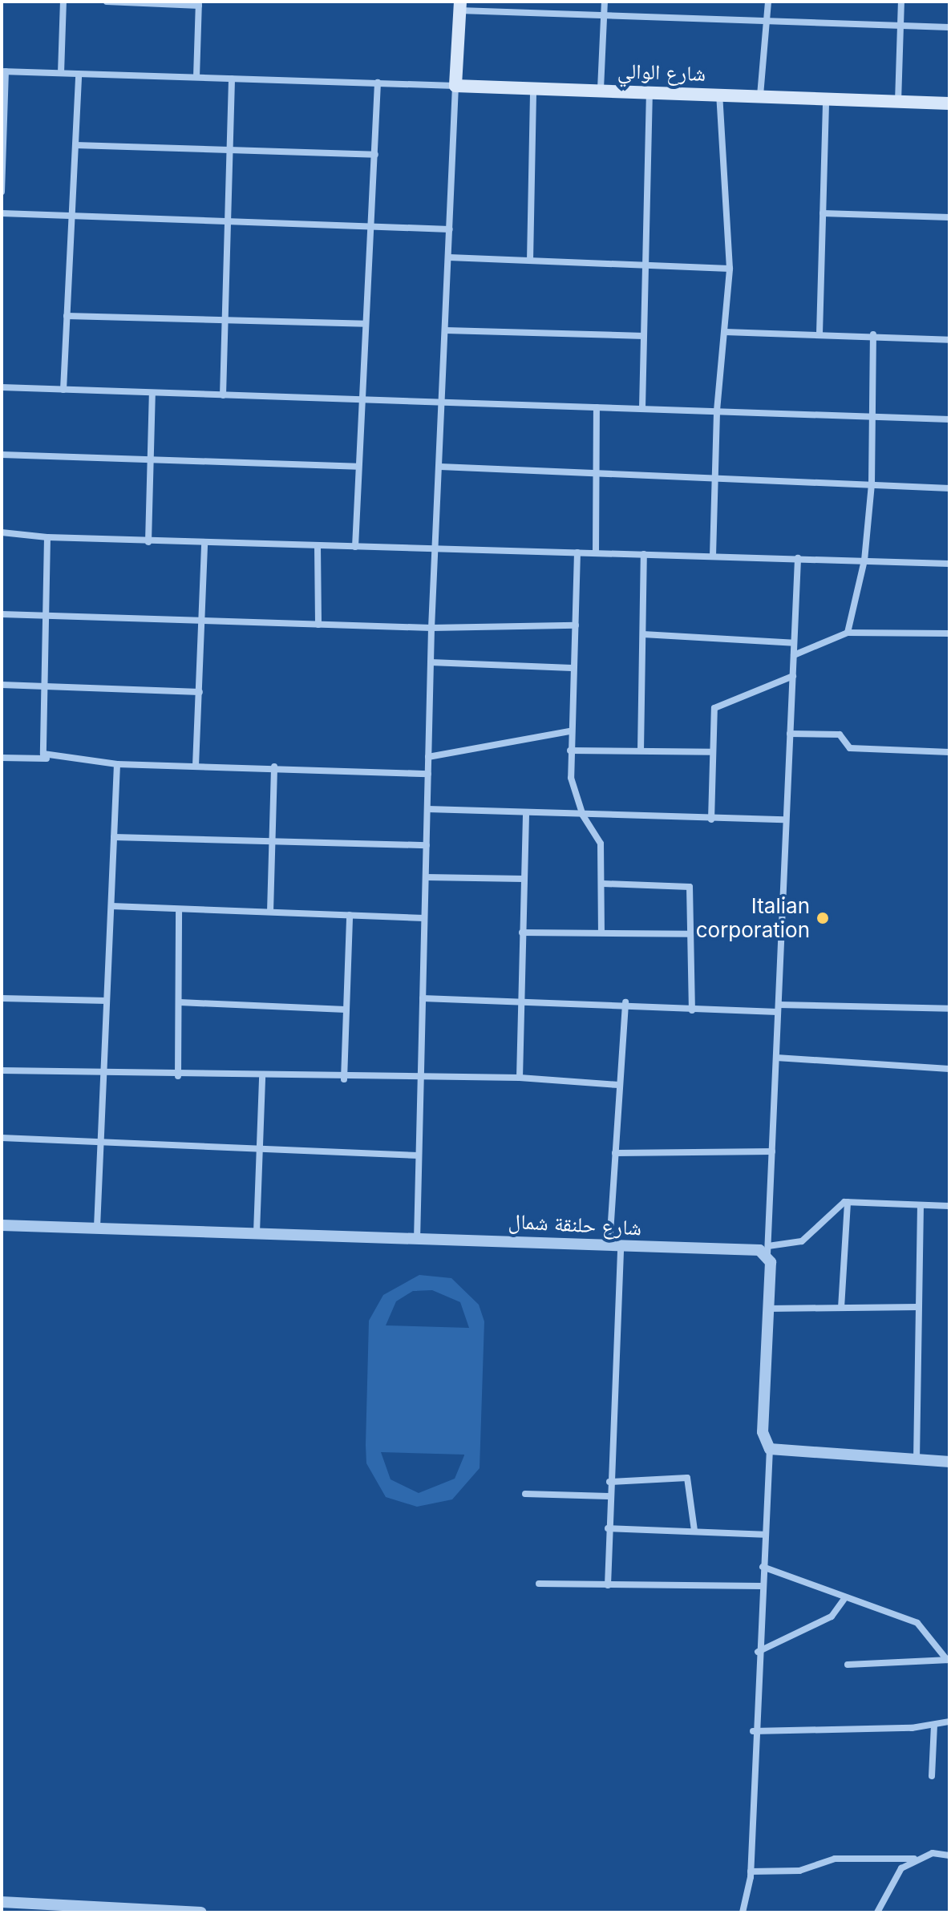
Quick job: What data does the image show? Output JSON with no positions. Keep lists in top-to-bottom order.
{
  "streets": {
    "main road": ["شارع الوالي"],
    "street": ["شارع حلنقة شمال"]
  },
  "places": ["Italian corporation"]
}
